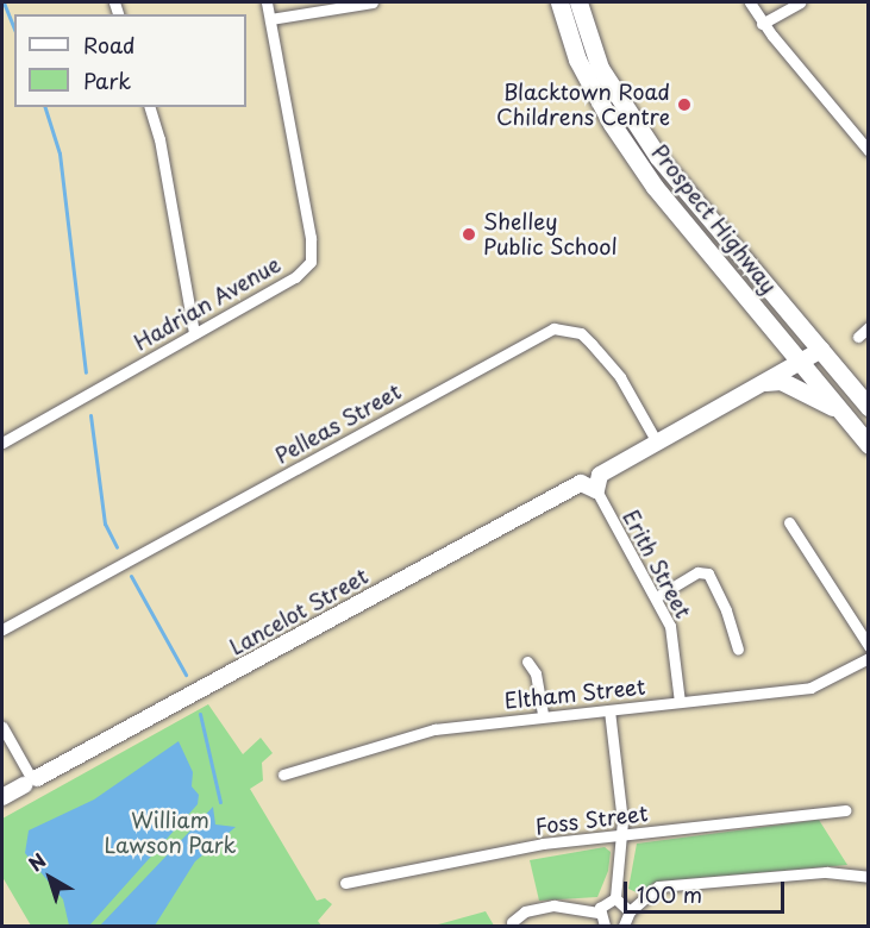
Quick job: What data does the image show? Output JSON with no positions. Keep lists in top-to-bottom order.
{
  "streets": {
    "main road": ["Prospect Highway"],
    "street": [
      "Hadrian Avenue",
      "Pelleas Street",
      "Erith Street",
      "Lancelot Street",
      "Eltham Street",
      "Foss Street"
    ]
  },
  "crossings": [
    ["Prospect Highway", "Lancelot Street"],
    ["Pelleas Street", "Lancelot Street"],
    ["Erith Street", "Lancelot Street"],
    ["Erith Street", "Eltham Street"]
  ],
  "parks": ["William Lawson Park"],
  "places": ["Blacktown Road Childrens Centre", "Shelley Public School"],
  "legend": ["Road", "Park"],
  "scale_bar": "100 m",
  "north": "top left"
}
